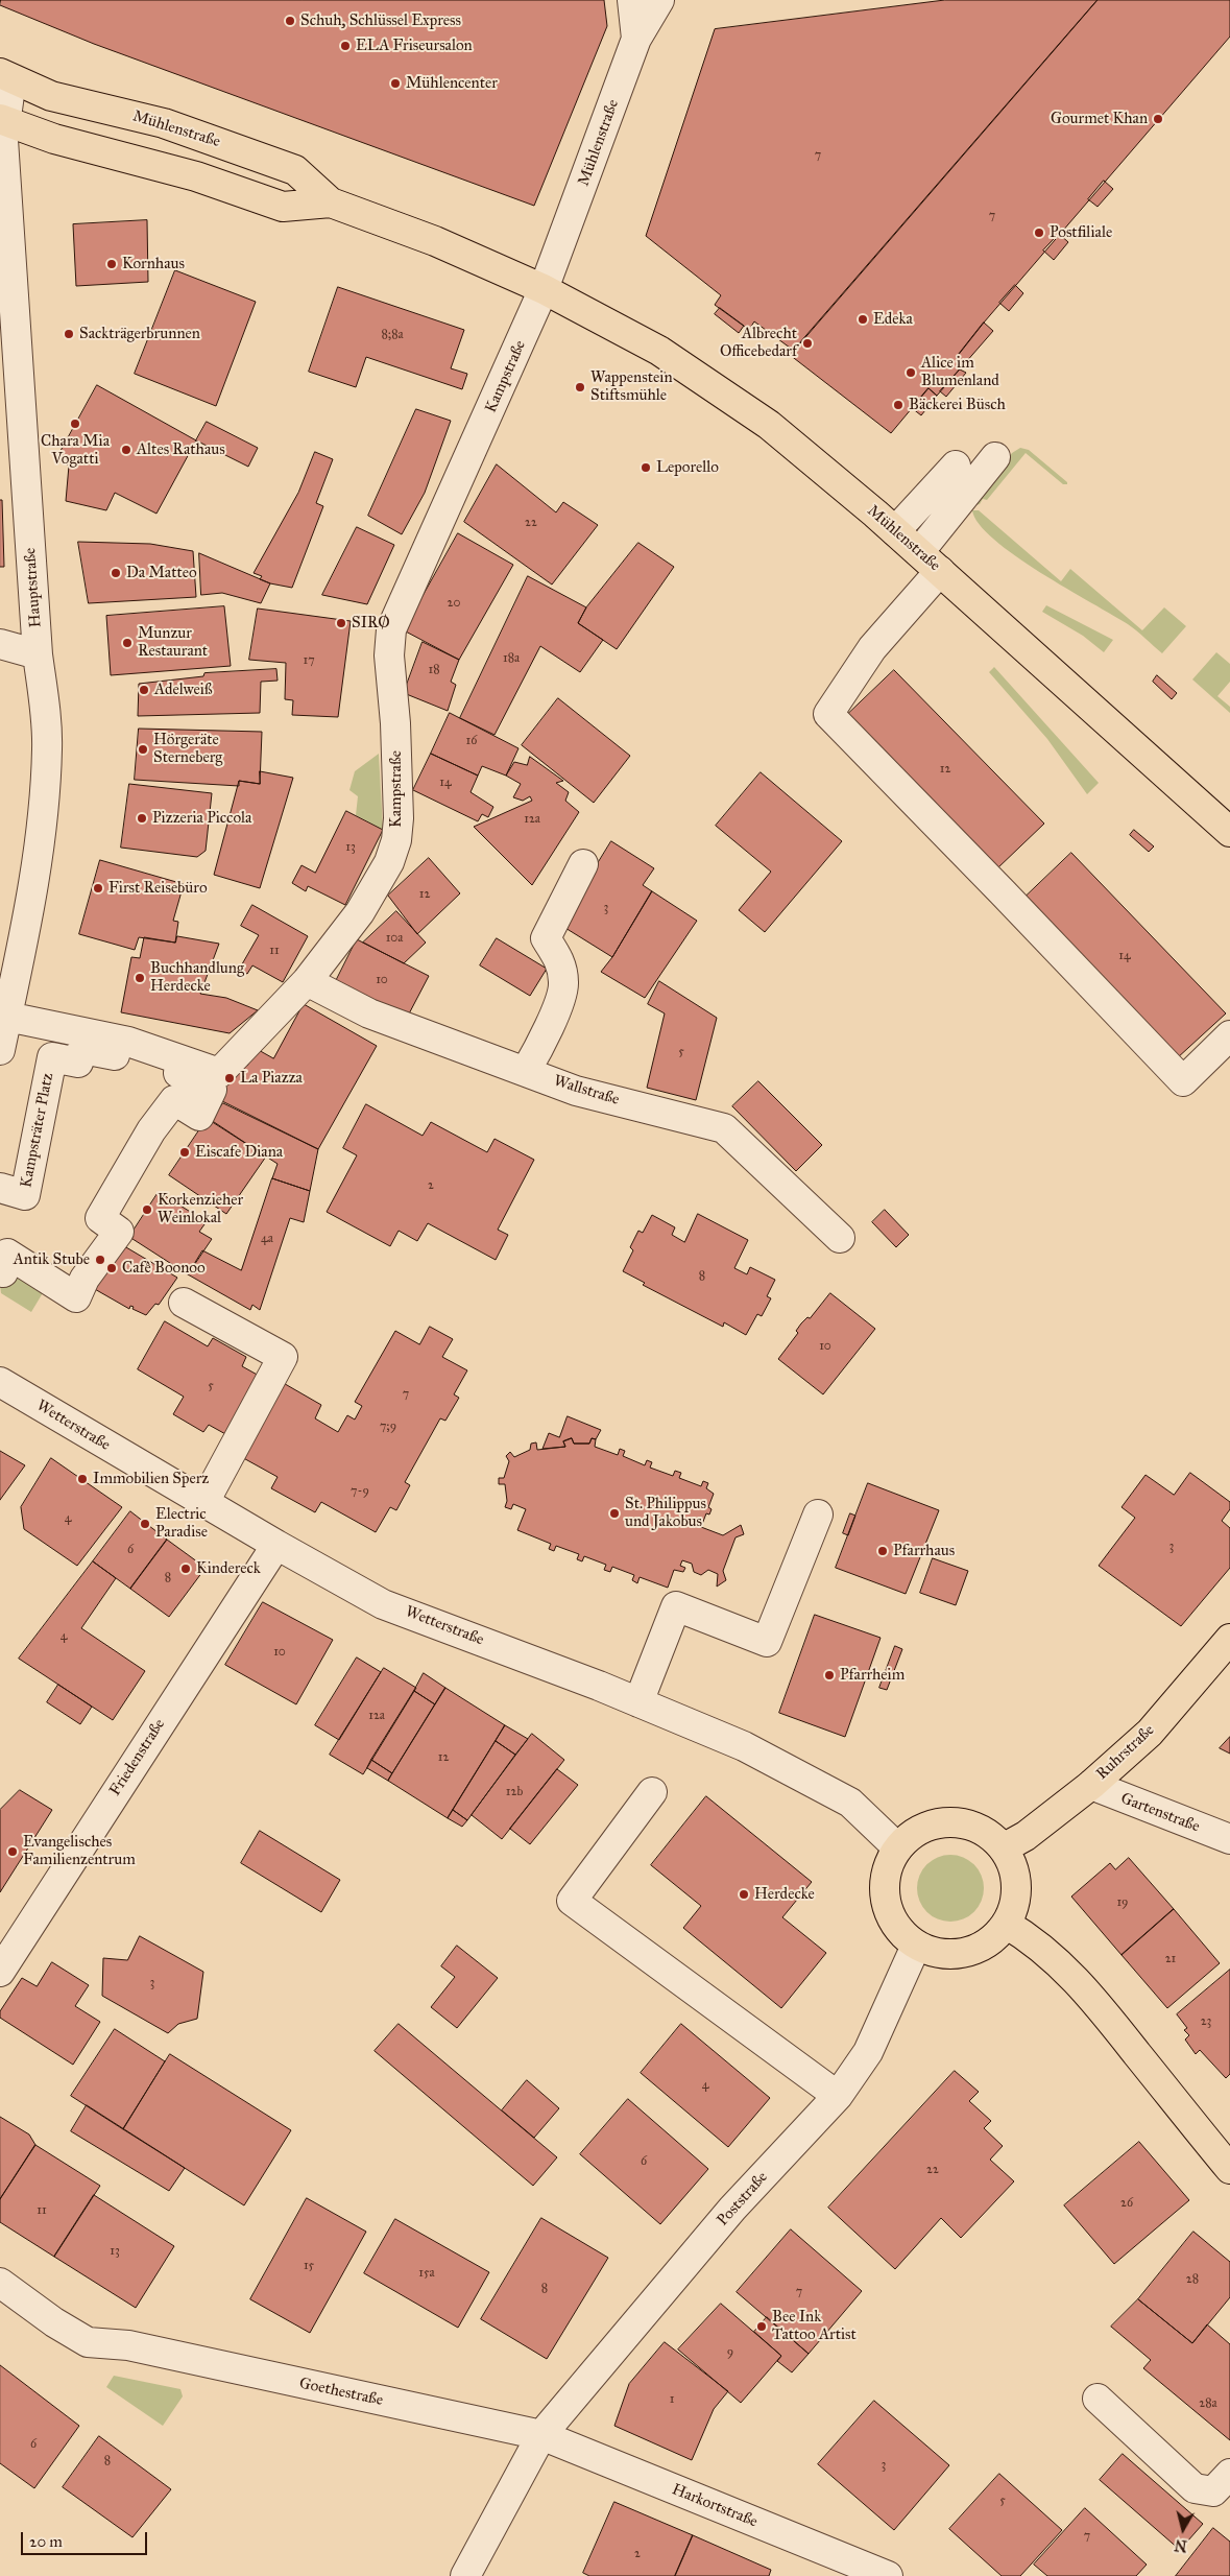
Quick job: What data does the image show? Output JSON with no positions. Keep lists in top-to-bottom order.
{
  "streets": {
    "main road": ["Mühlenstraße", "Ruhrstraße"],
    "street": [
      "Kampstraße",
      "Hauptstraße",
      "Wallstraße",
      "Kampsträter Platz",
      "Wetterstraße",
      "Friedenstraße",
      "Gartenstraße",
      "Poststraße",
      "Goethestraße",
      "Harkortstraße"
    ]
  },
  "crossings": [
    ["Mühlenstraße", "Kampstraße"],
    ["Mühlenstraße", "Hauptstraße"],
    ["Kampstraße", "Hauptstraße"],
    ["Kampstraße", "Wallstraße"],
    ["Wetterstraße", "Ruhrstraße"],
    ["Wetterstraße", "Friedenstraße"],
    ["Wetterstraße", "Poststraße"],
    ["Ruhrstraße", "Gartenstraße"],
    ["Ruhrstraße", "Poststraße"],
    ["Poststraße", "Goethestraße"],
    ["Poststraße", "Harkortstraße"],
    ["Goethestraße", "Harkortstraße"]
  ],
  "places": [
    "Schuh, Schlüssel Express",
    "ELA Friseursalon",
    "Mühlencenter",
    "Gourmet Khan",
    "Postfiliale",
    "Kornhaus",
    "Edeka",
    "Sackträgerbrunnen",
    "Albrecht Officebedarf",
    "Alice im Blumenland",
    "Wappenstein Stiftsmühle",
    "Bäckerei Büsch",
    "Chara Mia Vogatti",
    "Altes Rathaus",
    "Leporello",
    "Da Matteo",
    "SIRØ",
    "Munzur Restaurant",
    "Adelweiß",
    "Hörgeräte Sterneberg",
    "Pizzeria Piccola",
    "First Reisebüro",
    "Buchhandlung Herdecke",
    "La Piazza",
    "Eiscafe Diana",
    "Korkenzieher Weinlokal",
    "Antik Stube",
    "Cafê Boonoo",
    "Immobilien Sperz",
    "St. Philippus und Jakobus",
    "Electric Paradise",
    "Pfarrhaus",
    "Kindereck",
    "Pfarrheim",
    "Evangelisches Familienzentrum",
    "Herdecke",
    "Bee Ink Tattoo Artist"
  ],
  "house_numbers": [
    "7",
    "7",
    "8;8a",
    "22",
    "20",
    "18a",
    "17",
    "18",
    "16",
    "12",
    "14",
    "12a",
    "13",
    "12",
    "3",
    "10a",
    "11",
    "14",
    "10",
    "5",
    "2",
    "4a",
    "8",
    "10",
    "5",
    "7",
    "7;9",
    "7-9",
    "4",
    "3",
    "6",
    "8",
    "4",
    "10",
    "12a",
    "12",
    "12b",
    "19",
    "21",
    "3",
    "23",
    "4",
    "6",
    "22",
    "26",
    "11",
    "13",
    "15",
    "15a",
    "28",
    "8",
    "7",
    "9",
    "1",
    "28a",
    "6",
    "8",
    "3",
    "5",
    "7",
    "2"
  ],
  "scale_bar": "20 m",
  "north": "bottom"
}
